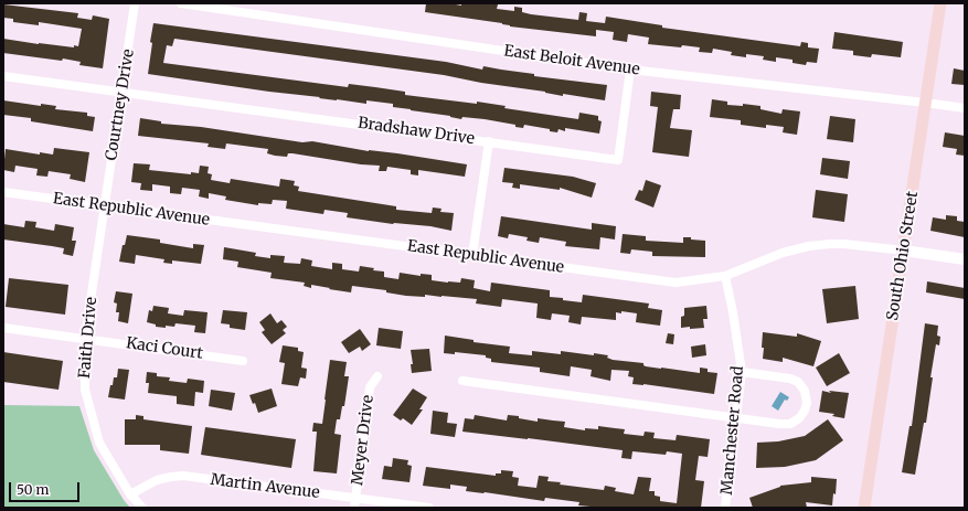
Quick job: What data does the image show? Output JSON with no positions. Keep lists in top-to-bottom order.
{
  "streets": {
    "main road": ["South Ohio Street"],
    "street": [
      "East Beloit Avenue",
      "Courtney Drive",
      "Bradshaw Drive",
      "East Republic Avenue",
      "Faith Drive",
      "Kaci Court",
      "Manchester Road",
      "Meyer Drive",
      "Martin Avenue"
    ]
  },
  "crossings": [
    ["East Beloit Avenue", "Bradshaw Drive"],
    ["East Beloit Avenue", "South Ohio Street"],
    ["Courtney Drive", "Bradshaw Drive"],
    ["Courtney Drive", "East Republic Avenue"],
    ["Courtney Drive", "Faith Drive"],
    ["East Republic Avenue", "South Ohio Street"],
    ["East Republic Avenue", "Faith Drive"],
    ["East Republic Avenue", "Manchester Road"],
    ["Faith Drive", "Kaci Court"],
    ["Faith Drive", "Martin Avenue"],
    ["Meyer Drive", "Martin Avenue"]
  ],
  "scale_bar": "50 m"
}
